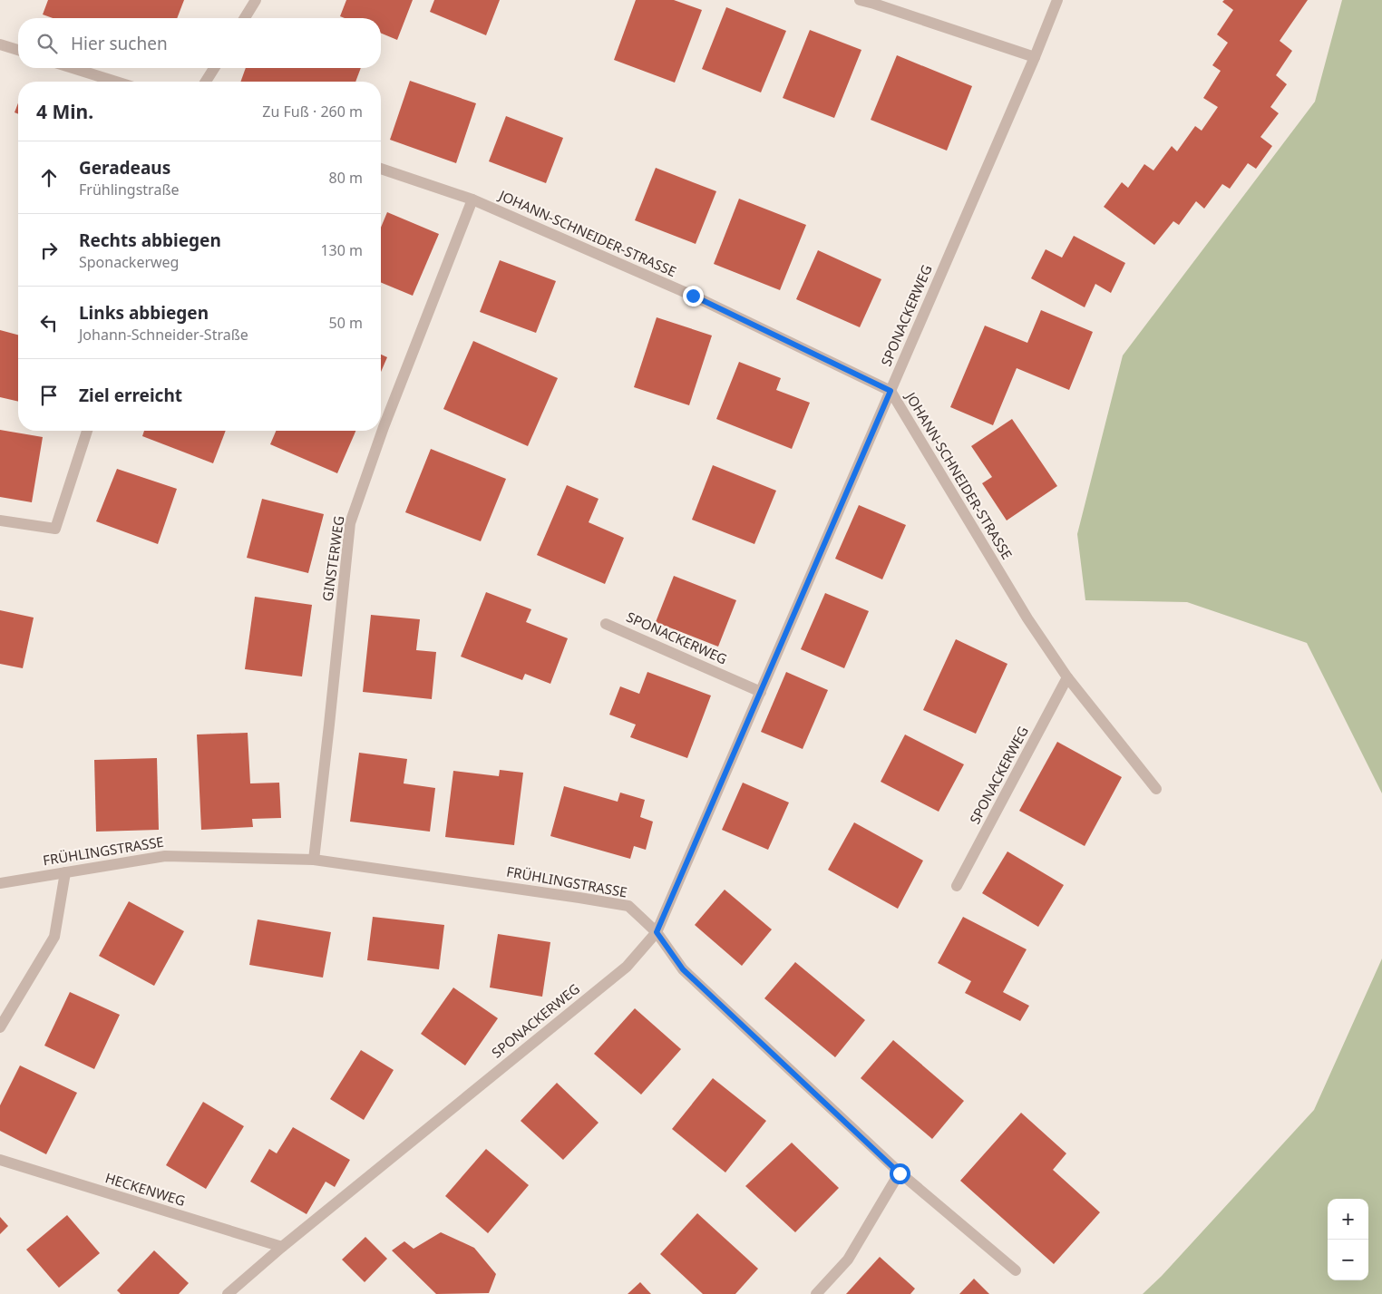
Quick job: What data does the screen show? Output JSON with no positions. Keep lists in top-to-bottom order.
{
  "streets": {
    "street": [
      "JOHANN-SCHNEIDER-STRASSE",
      "SPONACKERWEG",
      "GINSTERWEG",
      "FRÜHLINGSTRASSE",
      "HECKENWEG"
    ]
  },
  "crossings": [
    ["JOHANN-SCHNEIDER-STRASSE", "SPONACKERWEG"],
    ["JOHANN-SCHNEIDER-STRASSE", "GINSTERWEG"],
    ["SPONACKERWEG", "FRÜHLINGSTRASSE"],
    ["SPONACKERWEG", "HECKENWEG"],
    ["GINSTERWEG", "FRÜHLINGSTRASSE"]
  ],
  "page": {
    "search": "Hier suchen",
    "heading": ["4 Min.", "Zu Fuß · 260 m"],
    "list": [
      ["Geradeaus", "Frühlingstraße", "80 m"],
      ["Rechts abbiegen", "Sponackerweg", "130 m"],
      ["Links abbiegen", "Johann-Schneider-Straße", "50 m"],
      "Ziel erreicht"
    ],
    "map_buttons": ["+", "−"]
  }
}
